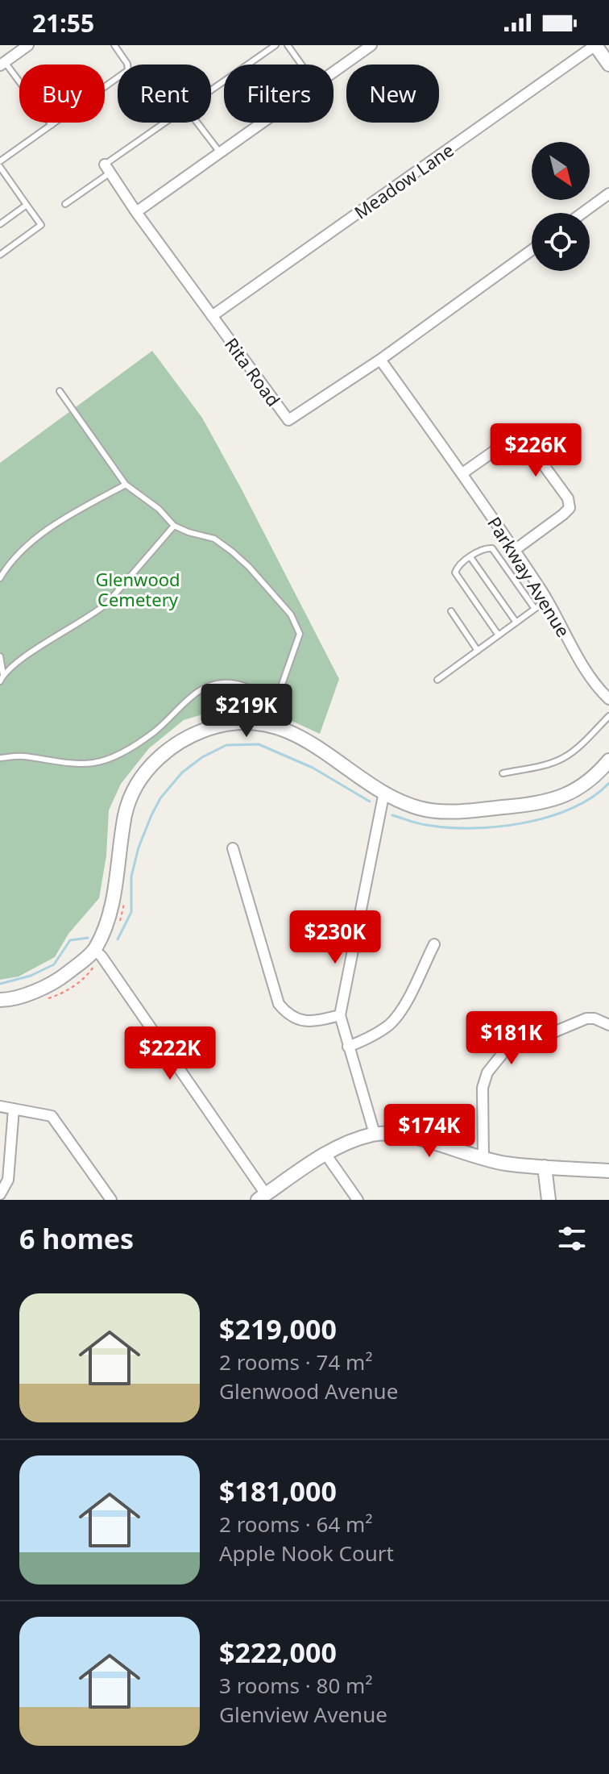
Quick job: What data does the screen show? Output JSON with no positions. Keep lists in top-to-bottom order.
{
  "streets": {
    "street": ["Meadow Lane", "Rita Road", "Parkway Avenue"]
  },
  "crossings": [
    ["Meadow Lane", "Rita Road"],
    ["Rita Road", "Parkway Avenue"]
  ],
  "parks": ["Glenwood Cemetery"],
  "north": "bottom right",
  "page": {
    "status": "21:55",
    "chip": [
      "Buy",
      "Rent",
      "Filters",
      "New"
    ],
    "price": [
      "$226K",
      "$219K",
      "$230K",
      "$181K",
      "$222K",
      "$174K"
    ],
    "heading": "6 homes",
    "list": [
      {
        "name": "$219,000",
        "note": "2 rooms · 74 m² · Glenwood Avenue"
      },
      {
        "name": "$181,000",
        "note": "2 rooms · 64 m² · Apple Nook Court"
      },
      {
        "name": "$222,000",
        "note": "3 rooms · 80 m² · Glenview Avenue"
      }
    ]
  }
}
